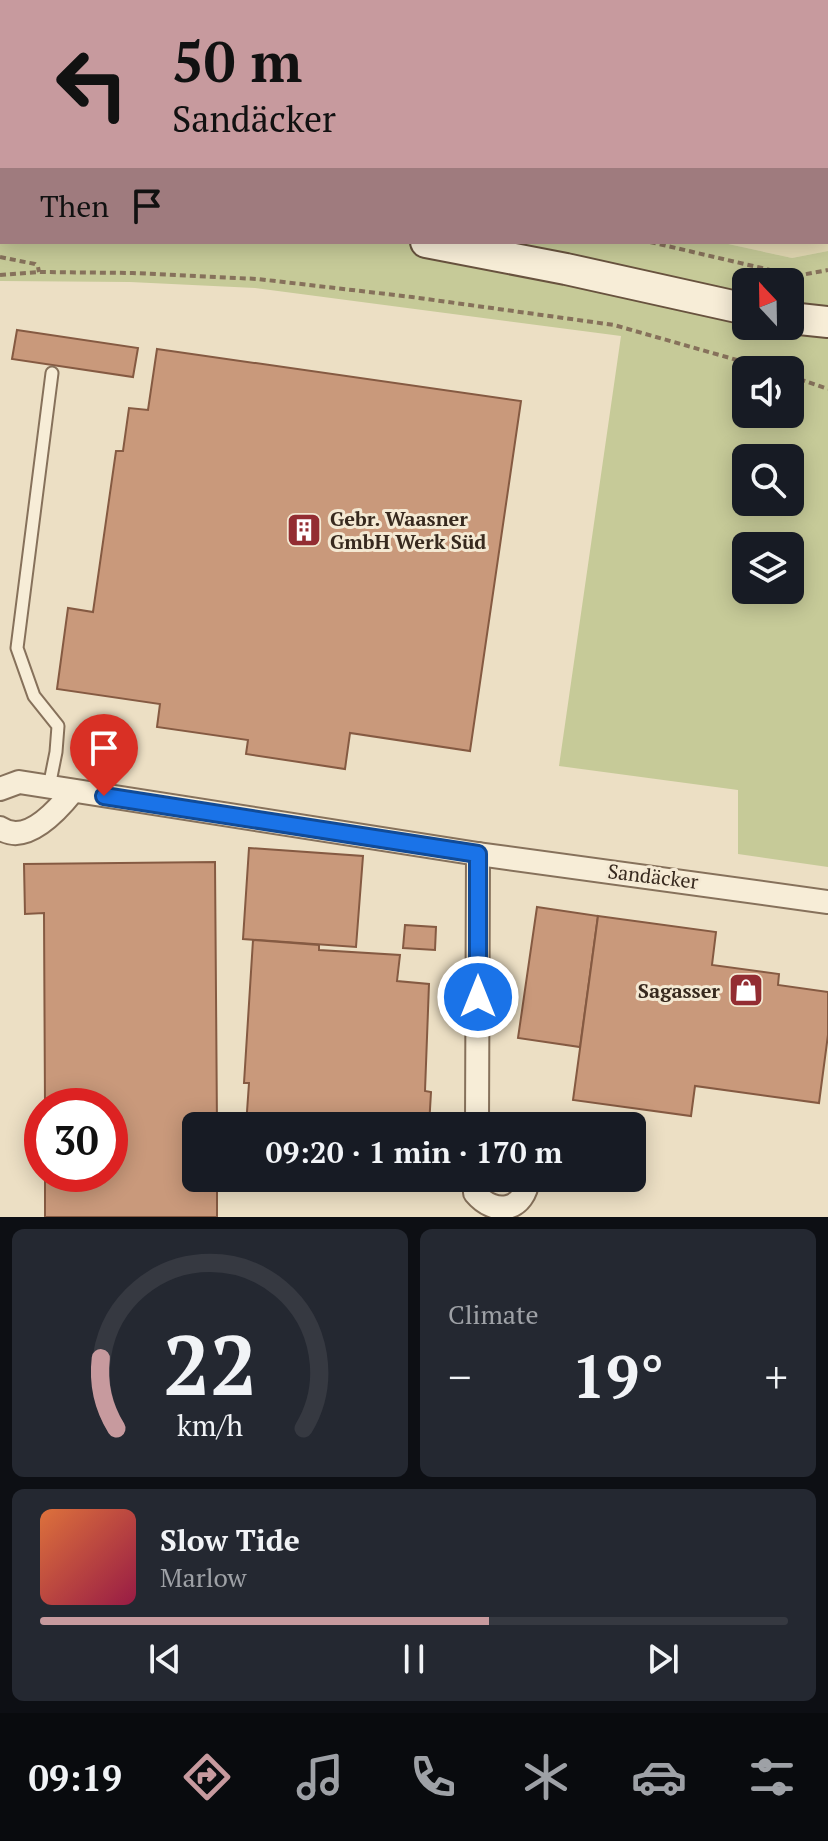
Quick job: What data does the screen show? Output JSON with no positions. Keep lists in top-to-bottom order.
{
  "streets": {
    "street": ["Sandäcker"]
  },
  "places": {
    "building": ["Gebr. Waasner GmbH Werk Süd"],
    "shop": ["Sagasser"]
  },
  "north": "top",
  "page": {
    "turn": ["50 m", "Sandäcker"],
    "then": "Then",
    "limit": "30",
    "trip": "09:20 · 1 min · 170 m",
    "tile": "Climate",
    "heat": ["−", "19°", "+"],
    "song": ["Slow Tide", "Marlow"],
    "tabs": "09:19",
    "gauge": ["22", "km/h"]
  }
}
